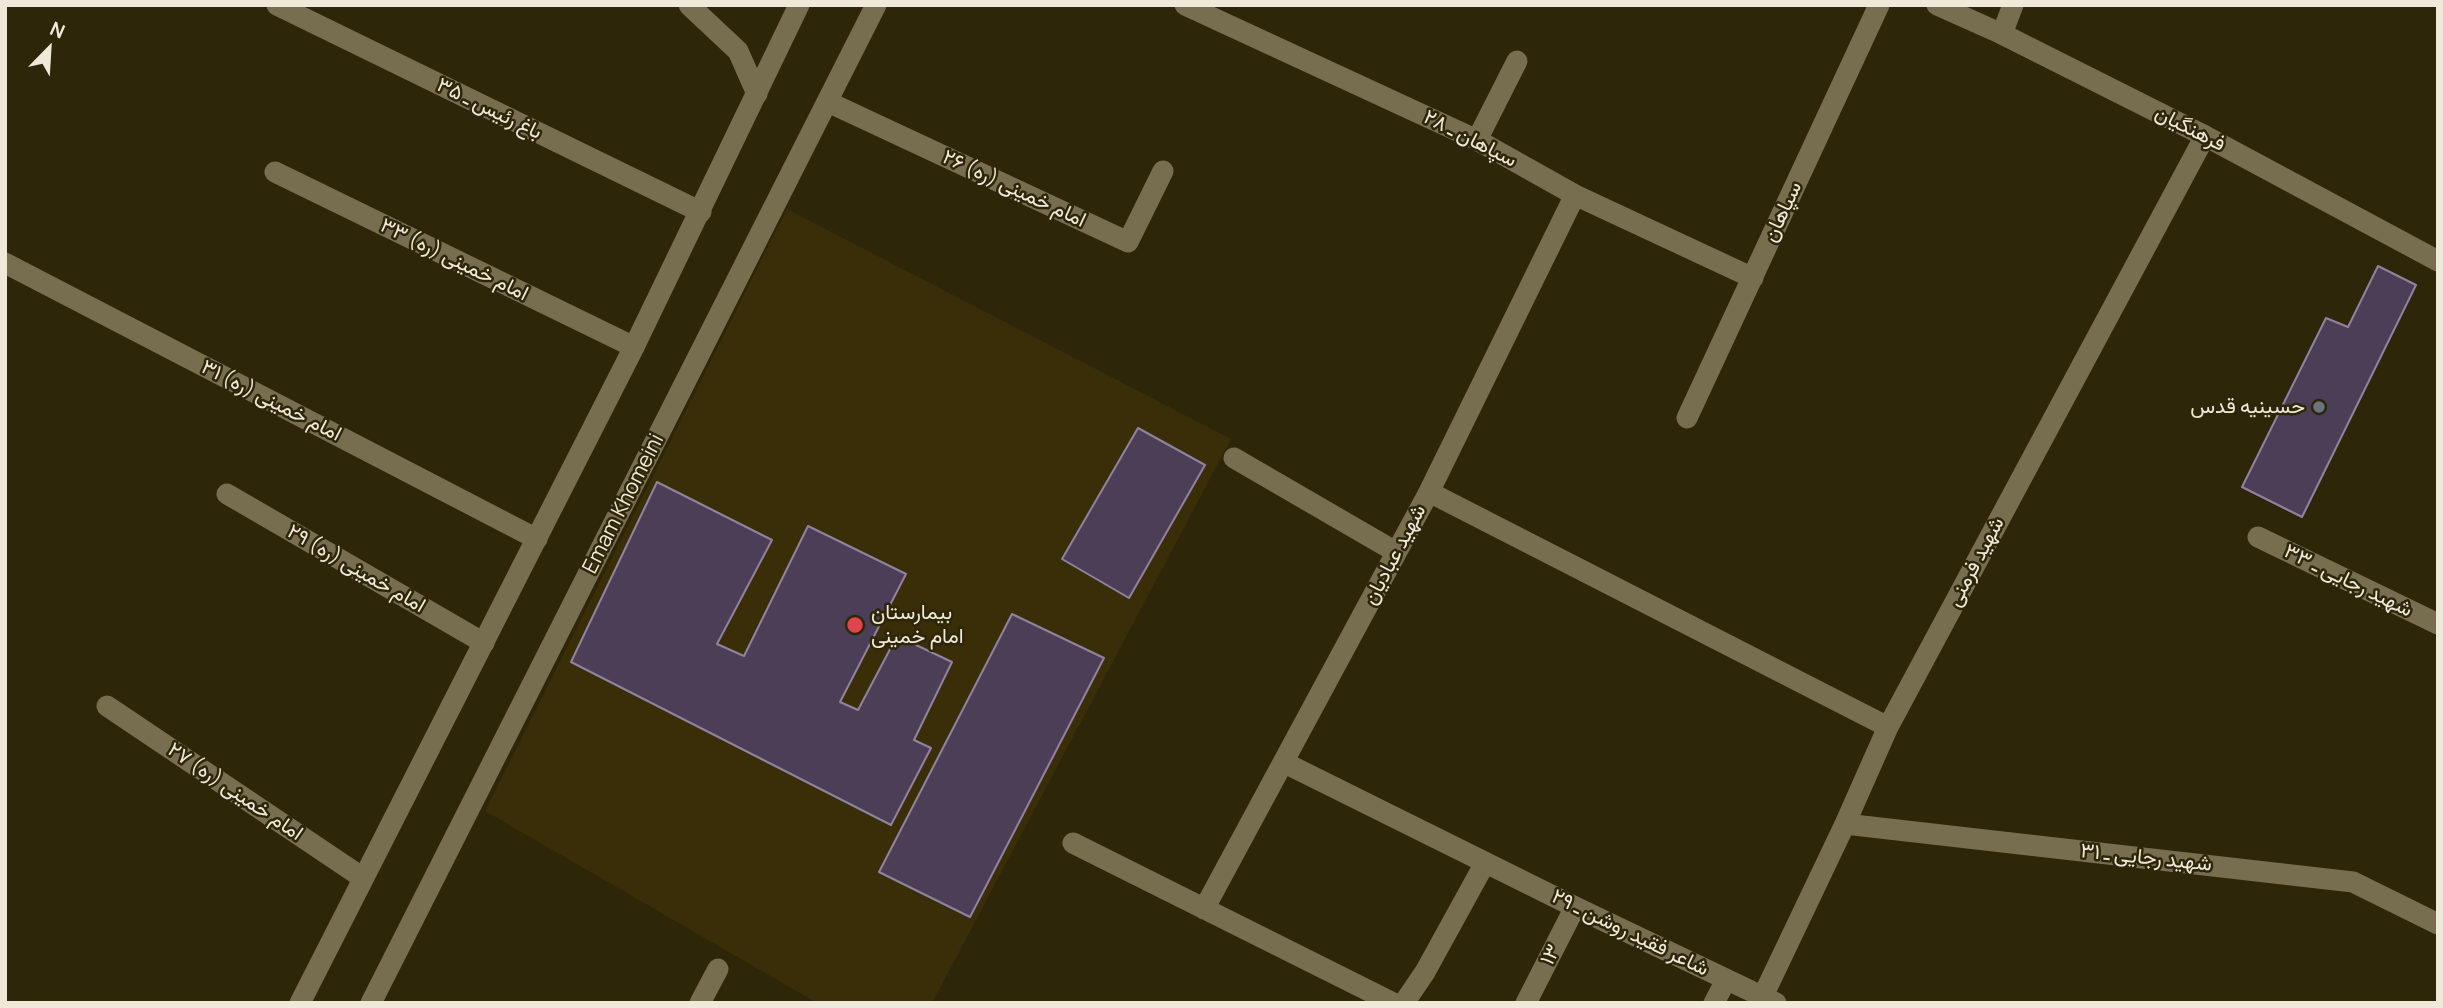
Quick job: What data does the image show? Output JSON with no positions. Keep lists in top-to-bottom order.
{
  "streets": {
    "street": [
      "باغ رئیس ـ ۳۵",
      "فرهنگیان",
      "سپاهان ـ ۲۸",
      "امام خمینی (ره) ۲۶",
      "سپاهان",
      "امام خمینی (ره) ۳۳",
      "امام خمینی (ره) ۳۱",
      "Emam Khomeini",
      "شهید عبادیان",
      "شهید فرمنی",
      "امام خمینی (ره) ۲۹",
      "شهید رجایی ـ ۳۳",
      "امام خمینی (ره) ۲۷",
      "شهید رجایی ـ ۳۱",
      "شاعر فقید روشن ـ ۲۹",
      "۱۳"
    ]
  },
  "crossings": [
    ["فرهنگیان", "شهید فرمنی"],
    ["سپاهان ـ ۲۸", "سپاهان"],
    ["سپاهان ـ ۲۸", "شهید عبادیان"],
    ["امام خمینی (ره) ۲۶", "Emam Khomeini"],
    ["شهید عبادیان", "شاعر فقید روشن ـ ۲۹"],
    ["شهید فرمنی", "شهید رجایی ـ ۳۱"],
    ["شهید فرمنی", "شاعر فقید روشن ـ ۲۹"],
    ["شاعر فقید روشن ـ ۲۹", "۱۳"]
  ],
  "places": ["حسینیه قدس", "بیمارستان امام خمینی"],
  "north": "top right"
}
